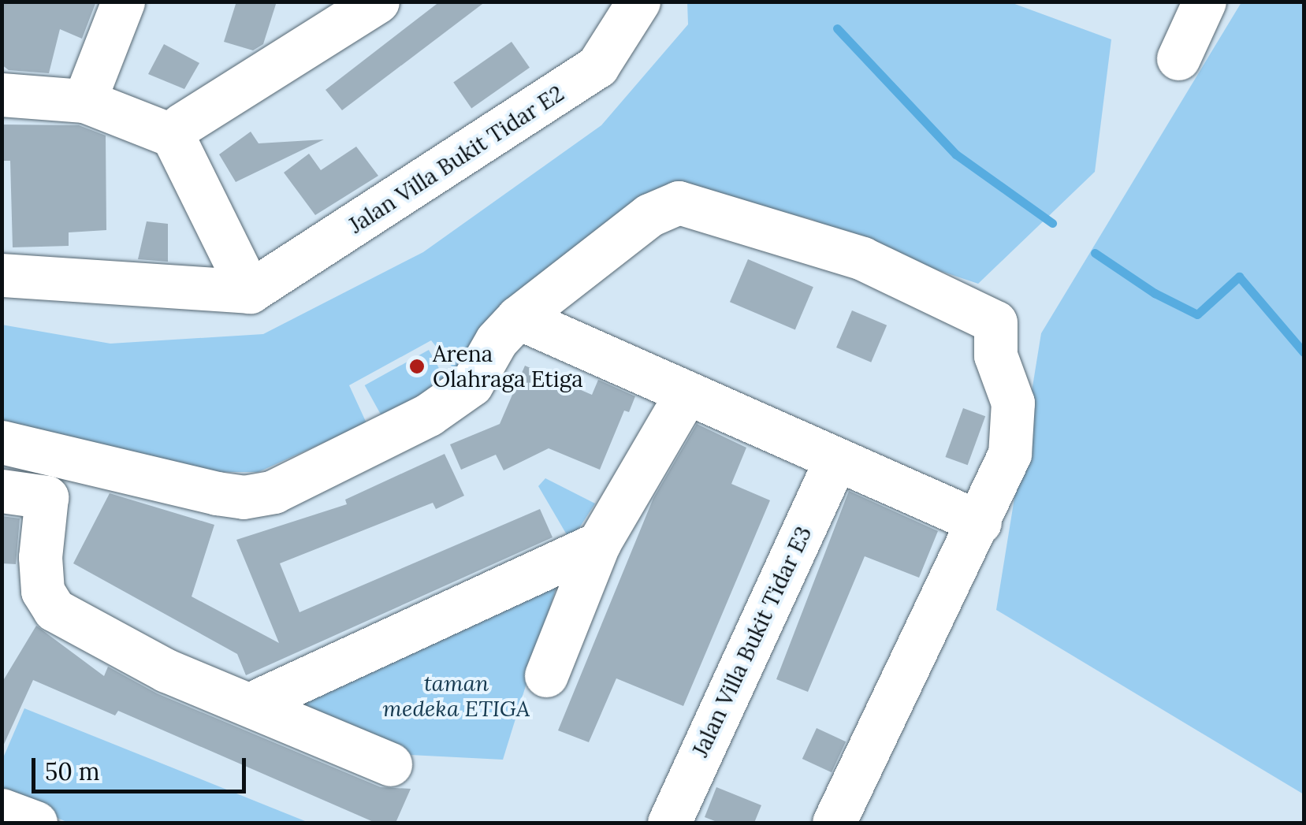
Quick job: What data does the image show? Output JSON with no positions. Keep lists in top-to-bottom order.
{
  "streets": {
    "street": ["Jalan Villa Bukit Tidar E2", "Jalan Villa Bukit Tidar E3"]
  },
  "parks": ["taman medeka ETIGA"],
  "places": ["Arena Olahraga Etiga"],
  "scale_bar": "50 m"
}
